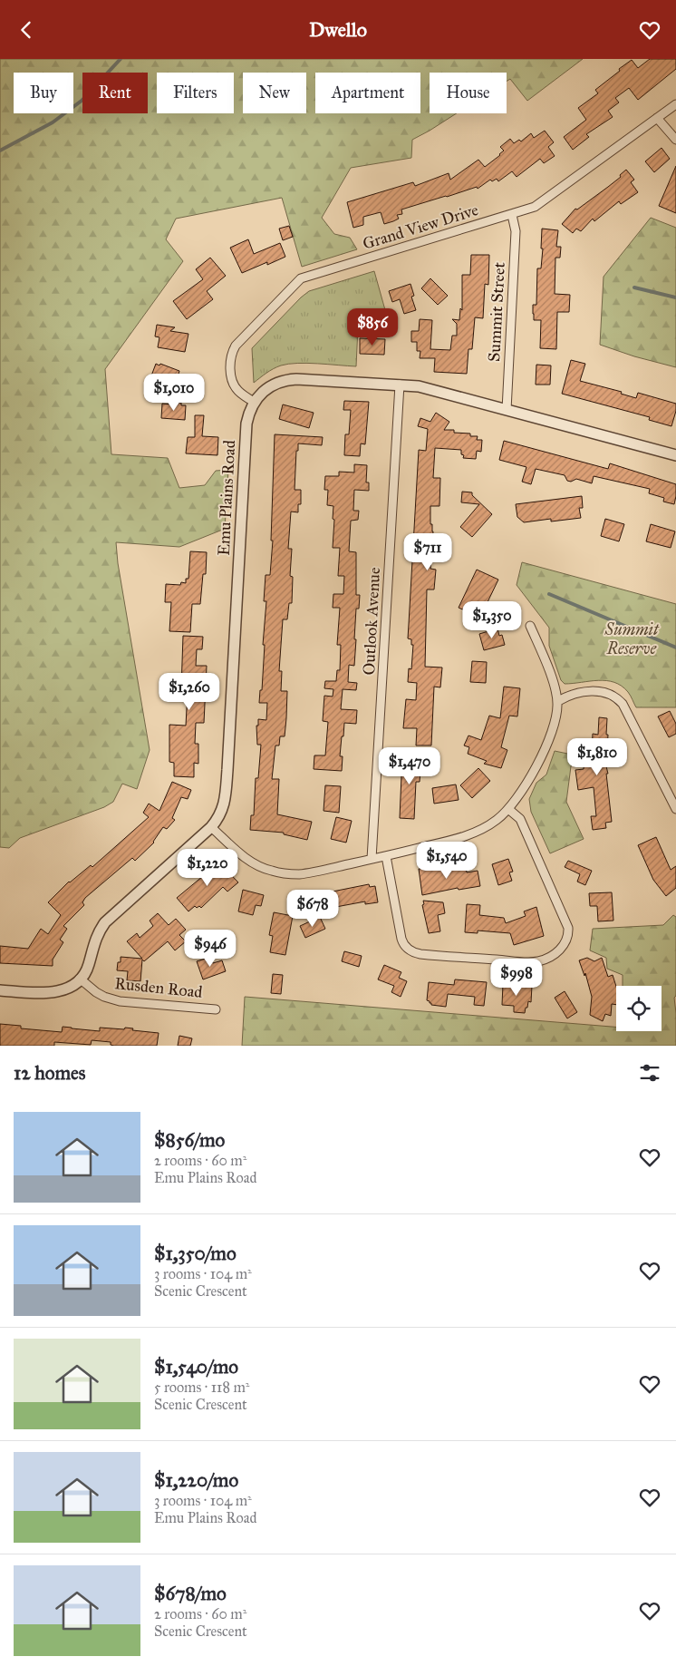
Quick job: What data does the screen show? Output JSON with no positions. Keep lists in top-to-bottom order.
{
  "streets": {
    "street": [
      "Grand View Drive",
      "Summit Street",
      "Emu Plains Road",
      "Outlook Avenue",
      "Rusden Road"
    ]
  },
  "crossings": [
    ["Grand View Drive", "Summit Street"],
    ["Grand View Drive", "Emu Plains Road"],
    ["Summit Street", "Emu Plains Road"],
    ["Emu Plains Road", "Outlook Avenue"],
    ["Emu Plains Road", "Rusden Road"]
  ],
  "parks": ["Summit Reserve"],
  "page": {
    "header": "Dwello",
    "chip": [
      "Buy",
      "Rent",
      "Filters",
      "New",
      "Apartment",
      "House"
    ],
    "price": [
      "$856",
      "$1,010",
      "$711",
      "$1,350",
      "$1,260",
      "$1,810",
      "$1,470",
      "$1,540",
      "$1,220",
      "$678",
      "$946",
      "$998"
    ],
    "heading": "12 homes",
    "list": [
      {
        "name": "$856/mo",
        "note": "2 rooms · 60 m² · Emu Plains Road"
      },
      {
        "name": "$1,350/mo",
        "note": "3 rooms · 104 m² · Scenic Crescent"
      },
      {
        "name": "$1,540/mo",
        "note": "5 rooms · 118 m² · Scenic Crescent"
      },
      {
        "name": "$1,220/mo",
        "note": "3 rooms · 104 m² · Emu Plains Road"
      },
      {
        "name": "$678/mo",
        "note": "2 rooms · 60 m² · Scenic Crescent"
      }
    ]
  }
}
